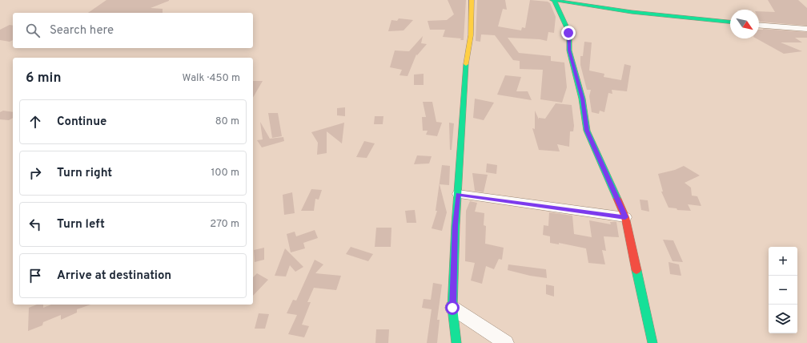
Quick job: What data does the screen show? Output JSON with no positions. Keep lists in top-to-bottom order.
{
  "north": "bottom right",
  "page": {
    "search": "Search here",
    "heading": ["6 min", "Walk · 450 m"],
    "list": [
      ["Continue", "80 m"],
      ["Turn right", "100 m"],
      ["Turn left", "270 m"],
      "Arrive at destination"
    ],
    "map_buttons": ["+", "−"]
  }
}
